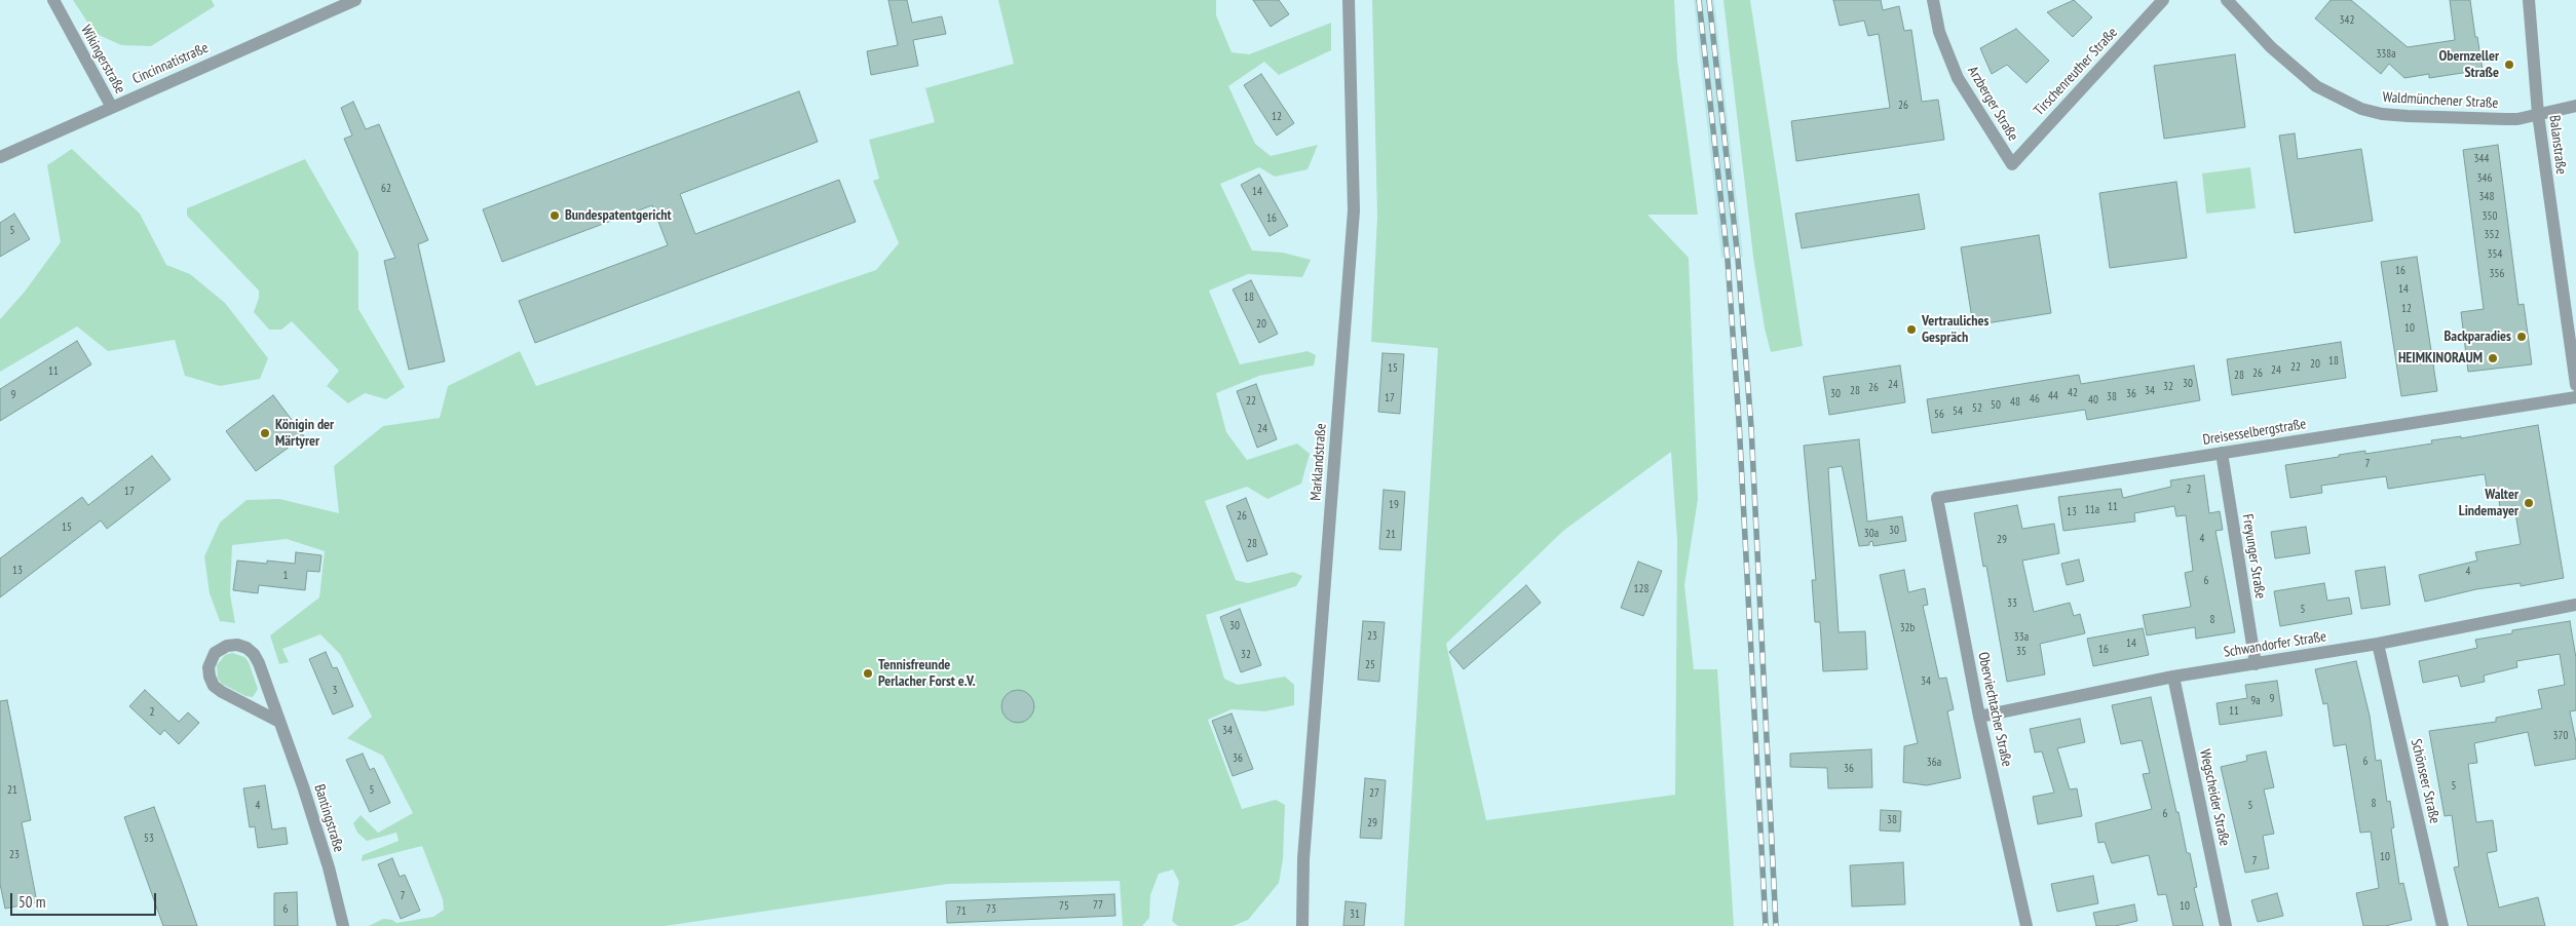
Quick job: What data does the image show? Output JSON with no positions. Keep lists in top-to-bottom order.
{
  "streets": {
    "street": [
      "Wikingerstraße",
      "Cincinnatistraße",
      "Tirschenreuther Straße",
      "Waldmünchener Straße",
      "Arzberger Straße",
      "Balanstraße",
      "Dreisesselbergstraße",
      "Marklandstraße",
      "Freyunger Straße",
      "Schwandorfer Straße",
      "Oberviechtacher Straße",
      "Schönseer Straße",
      "Wegscheider Straße",
      "Bantingstraße"
    ]
  },
  "crossings": [
    ["Wikingerstraße", "Cincinnatistraße"],
    ["Tirschenreuther Straße", "Arzberger Straße"],
    ["Waldmünchener Straße", "Balanstraße"],
    ["Dreisesselbergstraße", "Freyunger Straße"],
    ["Dreisesselbergstraße", "Oberviechtacher Straße"],
    ["Freyunger Straße", "Schwandorfer Straße"],
    ["Schwandorfer Straße", "Oberviechtacher Straße"],
    ["Schwandorfer Straße", "Schönseer Straße"],
    ["Schwandorfer Straße", "Wegscheider Straße"]
  ],
  "places": [
    "Obernzeller Straße",
    "Bundespatentgericht",
    "Vertrauliches Gespräch",
    "Backparadies",
    "HEIMKINORAUM",
    "Königin der Märtyrer",
    "Walter Lindemayer",
    "Tennisfreunde Perlacher Forst e.V."
  ],
  "house_numbers": [
    "342",
    "338a",
    "26",
    "12",
    "344",
    "346",
    "62",
    "14",
    "348",
    "350",
    "16",
    "5",
    "352",
    "354",
    "16",
    "356",
    "14",
    "18",
    "12",
    "20",
    "10",
    "18",
    "20",
    "22",
    "15",
    "24",
    "11",
    "26",
    "28",
    "30",
    "24",
    "32",
    "26",
    "28",
    "34",
    "42",
    "30",
    "36",
    "9",
    "44",
    "38",
    "17",
    "46",
    "40",
    "22",
    "48",
    "50",
    "52",
    "54",
    "56",
    "24",
    "7",
    "2",
    "17",
    "19",
    "11",
    "11a",
    "13",
    "26",
    "15",
    "30",
    "30a",
    "21",
    "4",
    "29",
    "28",
    "13",
    "4",
    "1",
    "6",
    "128",
    "33",
    "5",
    "8",
    "30",
    "32b",
    "23",
    "33a",
    "14",
    "16",
    "35",
    "32",
    "25",
    "34",
    "3",
    "9",
    "9a",
    "11",
    "2",
    "34",
    "370",
    "36",
    "6",
    "36a",
    "36",
    "5",
    "21",
    "5",
    "27",
    "8",
    "4",
    "5",
    "6",
    "38",
    "29",
    "53",
    "23",
    "10",
    "7",
    "7",
    "77",
    "75",
    "10",
    "6",
    "73",
    "71",
    "31"
  ],
  "scale_bar": "50 m"
}
